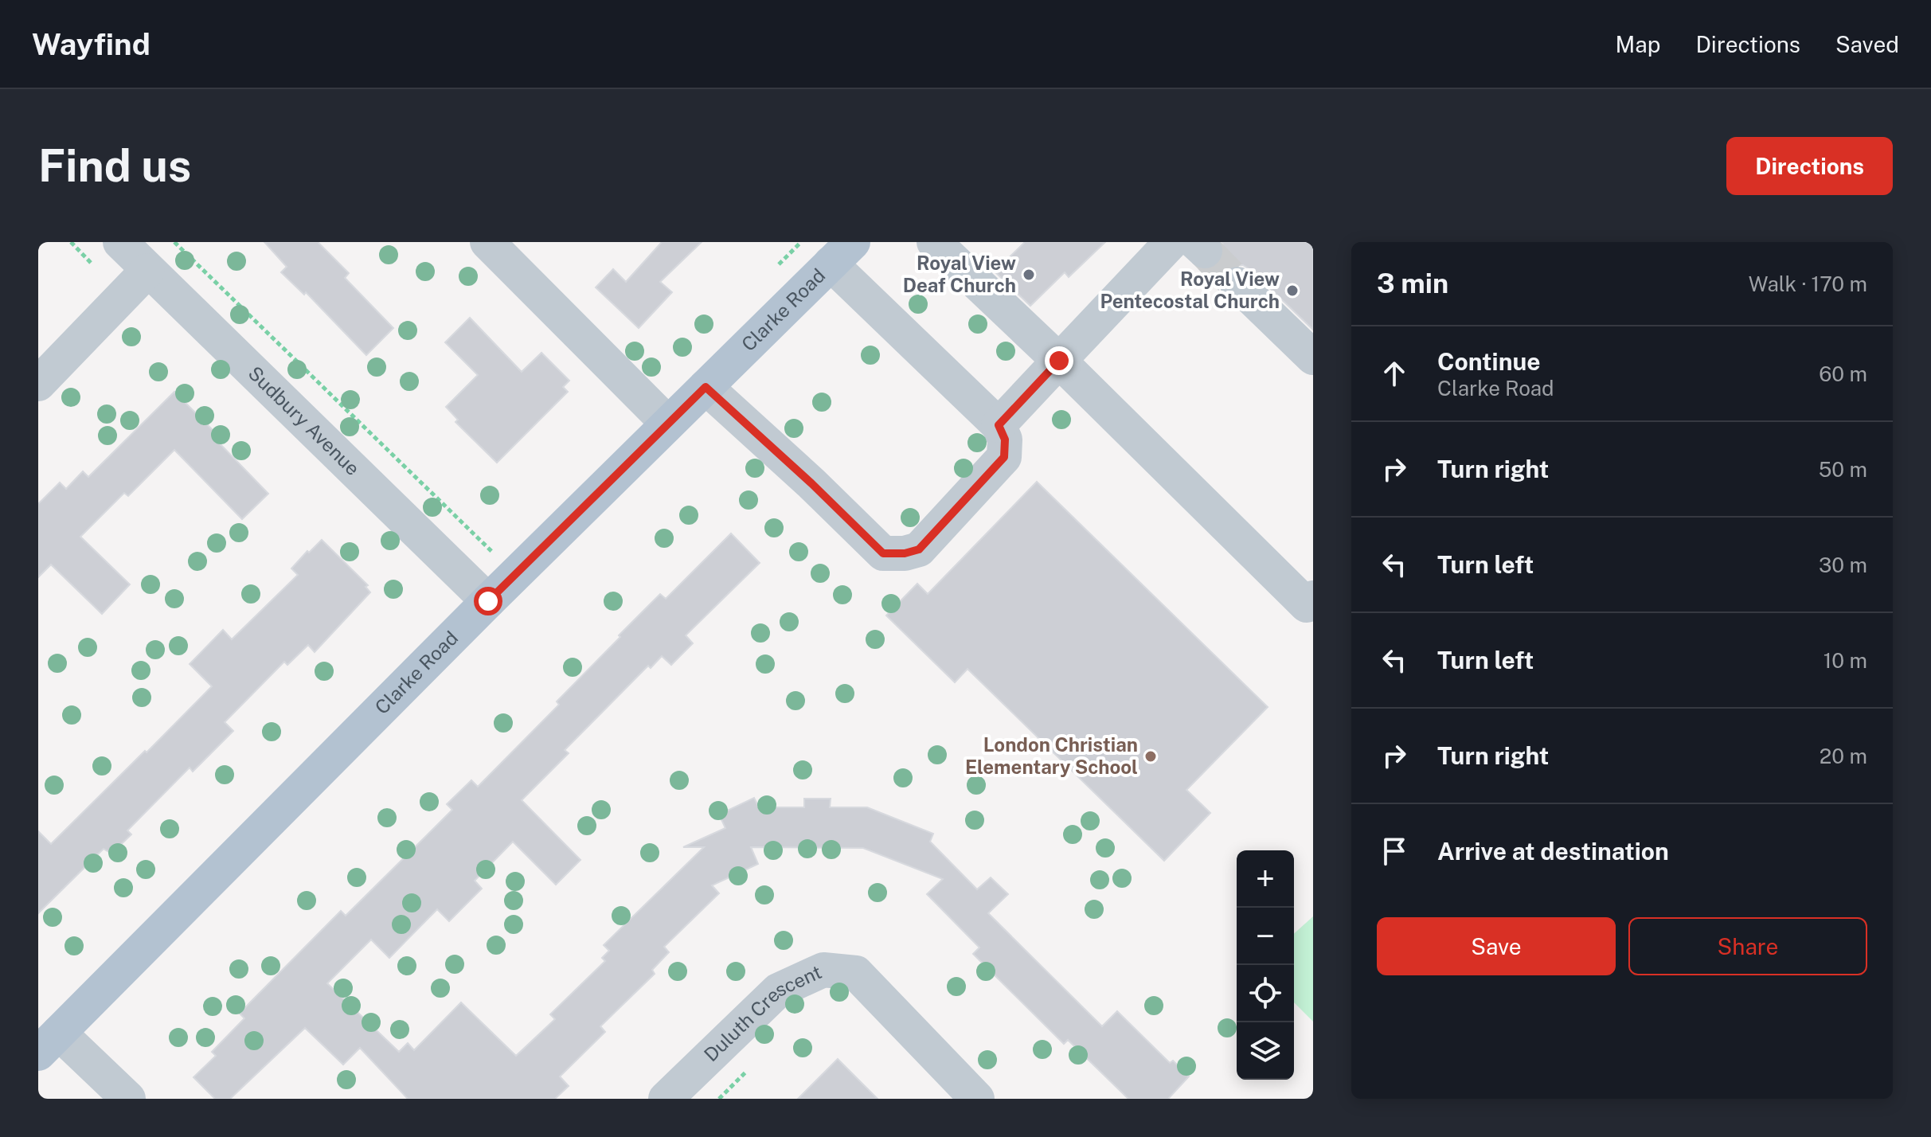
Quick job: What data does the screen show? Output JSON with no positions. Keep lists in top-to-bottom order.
{
  "streets": {
    "main road": ["Clarke Road"],
    "street": ["Sudbury Avenue", "Duluth Crescent"]
  },
  "crossings": [
    ["Clarke Road", "Sudbury Avenue"]
  ],
  "places": ["Royal View Deaf Church", "Royal View Pentecostal Church", "London Christian Elementary School"],
  "page": {
    "header": "Wayfind",
    "nav": ["Map", "Directions", "Saved"],
    "buttons": [
      "Directions",
      ["Save", "Share"]
    ],
    "title": "Find us",
    "heading": ["3 min", "Walk · 170 m"],
    "list": [
      ["Continue", "Clarke Road", "60 m"],
      ["Turn right", "50 m"],
      ["Turn left", "30 m"],
      ["Turn left", "10 m"],
      ["Turn right", "20 m"],
      "Arrive at destination"
    ],
    "map_buttons": ["+", "−"]
  }
}
